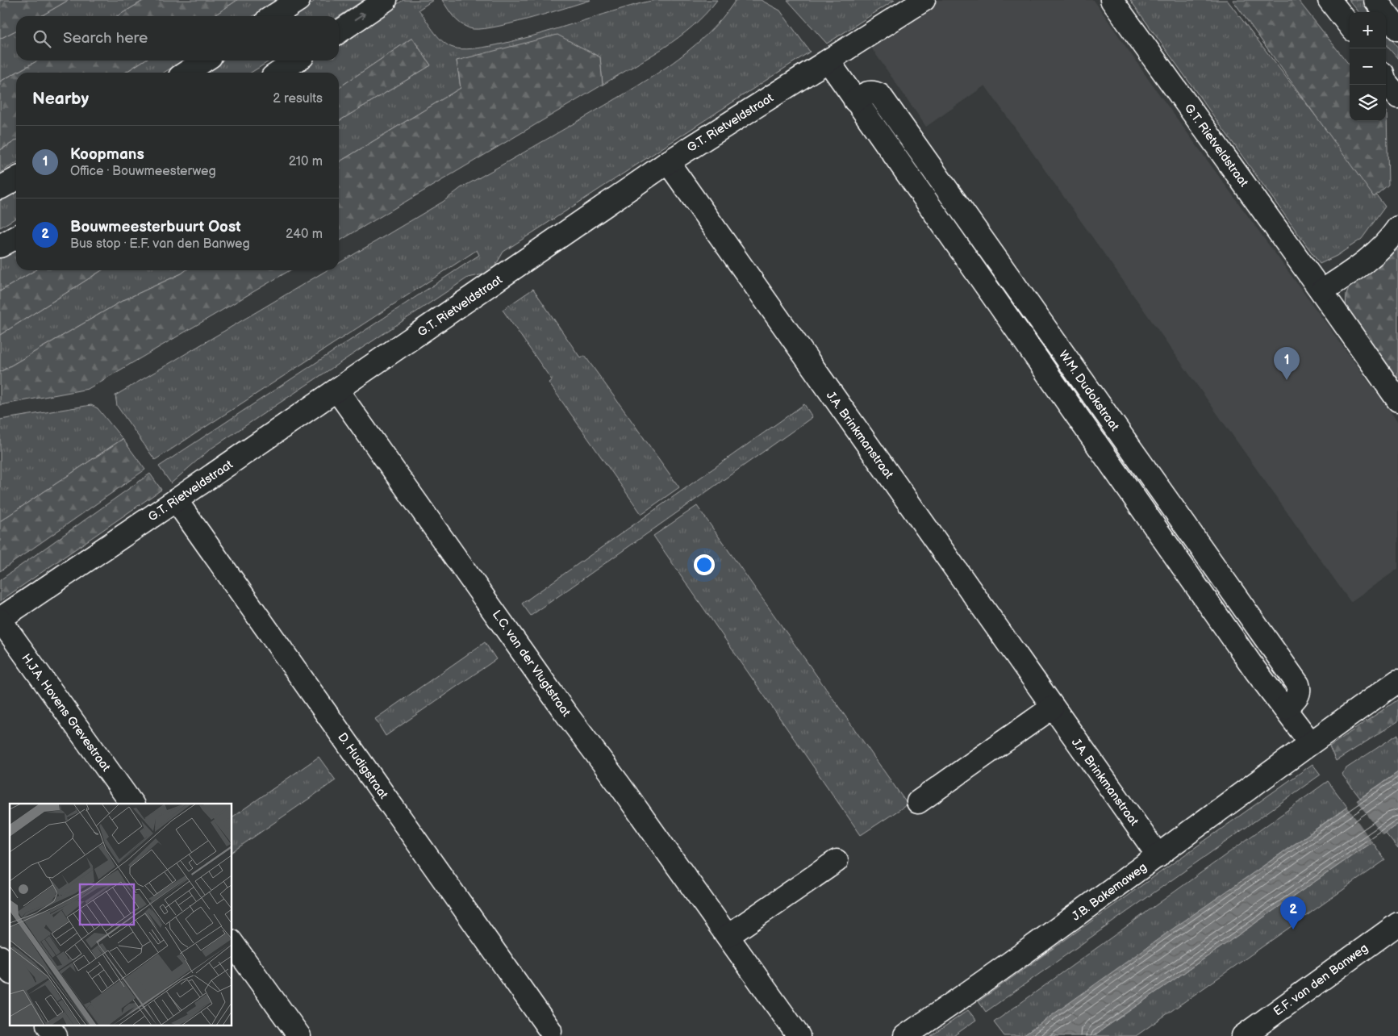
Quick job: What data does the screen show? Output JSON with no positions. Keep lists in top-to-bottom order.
{
  "streets": {
    "main road": [
      "G.T. Rietveldstraat",
      "W.M. Dudokstraat",
      "J.A. Brinkmanstraat",
      "L.C. van der Vlugtstraat",
      "H.J.A. Hovens Grevestraat",
      "D. Hudigstraat",
      "J.B. Bakemaweg",
      "E.F. van den Banweg"
    ]
  },
  "crossings": [
    ["G.T. Rietveldstraat", "W.M. Dudokstraat"],
    ["G.T. Rietveldstraat", "J.A. Brinkmanstraat"],
    ["G.T. Rietveldstraat", "L.C. van der Vlugtstraat"],
    ["G.T. Rietveldstraat", "H.J.A. Hovens Grevestraat"],
    ["G.T. Rietveldstraat", "D. Hudigstraat"],
    ["W.M. Dudokstraat", "J.B. Bakemaweg"],
    ["J.A. Brinkmanstraat", "J.B. Bakemaweg"]
  ],
  "page": {
    "map_buttons": ["+", "−"],
    "search": "Search here",
    "heading": ["Nearby", "2 results"],
    "list": [
      {
        "mark": "1",
        "name": "Koopmans",
        "note": "Office · Bouwmeesterweg",
        "value": "210 m"
      },
      {
        "mark": "2",
        "name": "Bouwmeesterbuurt Oost",
        "note": "Bus stop · E.F. van den Banweg",
        "value": "240 m"
      }
    ],
    "pins": ["1", "2"]
  }
}
